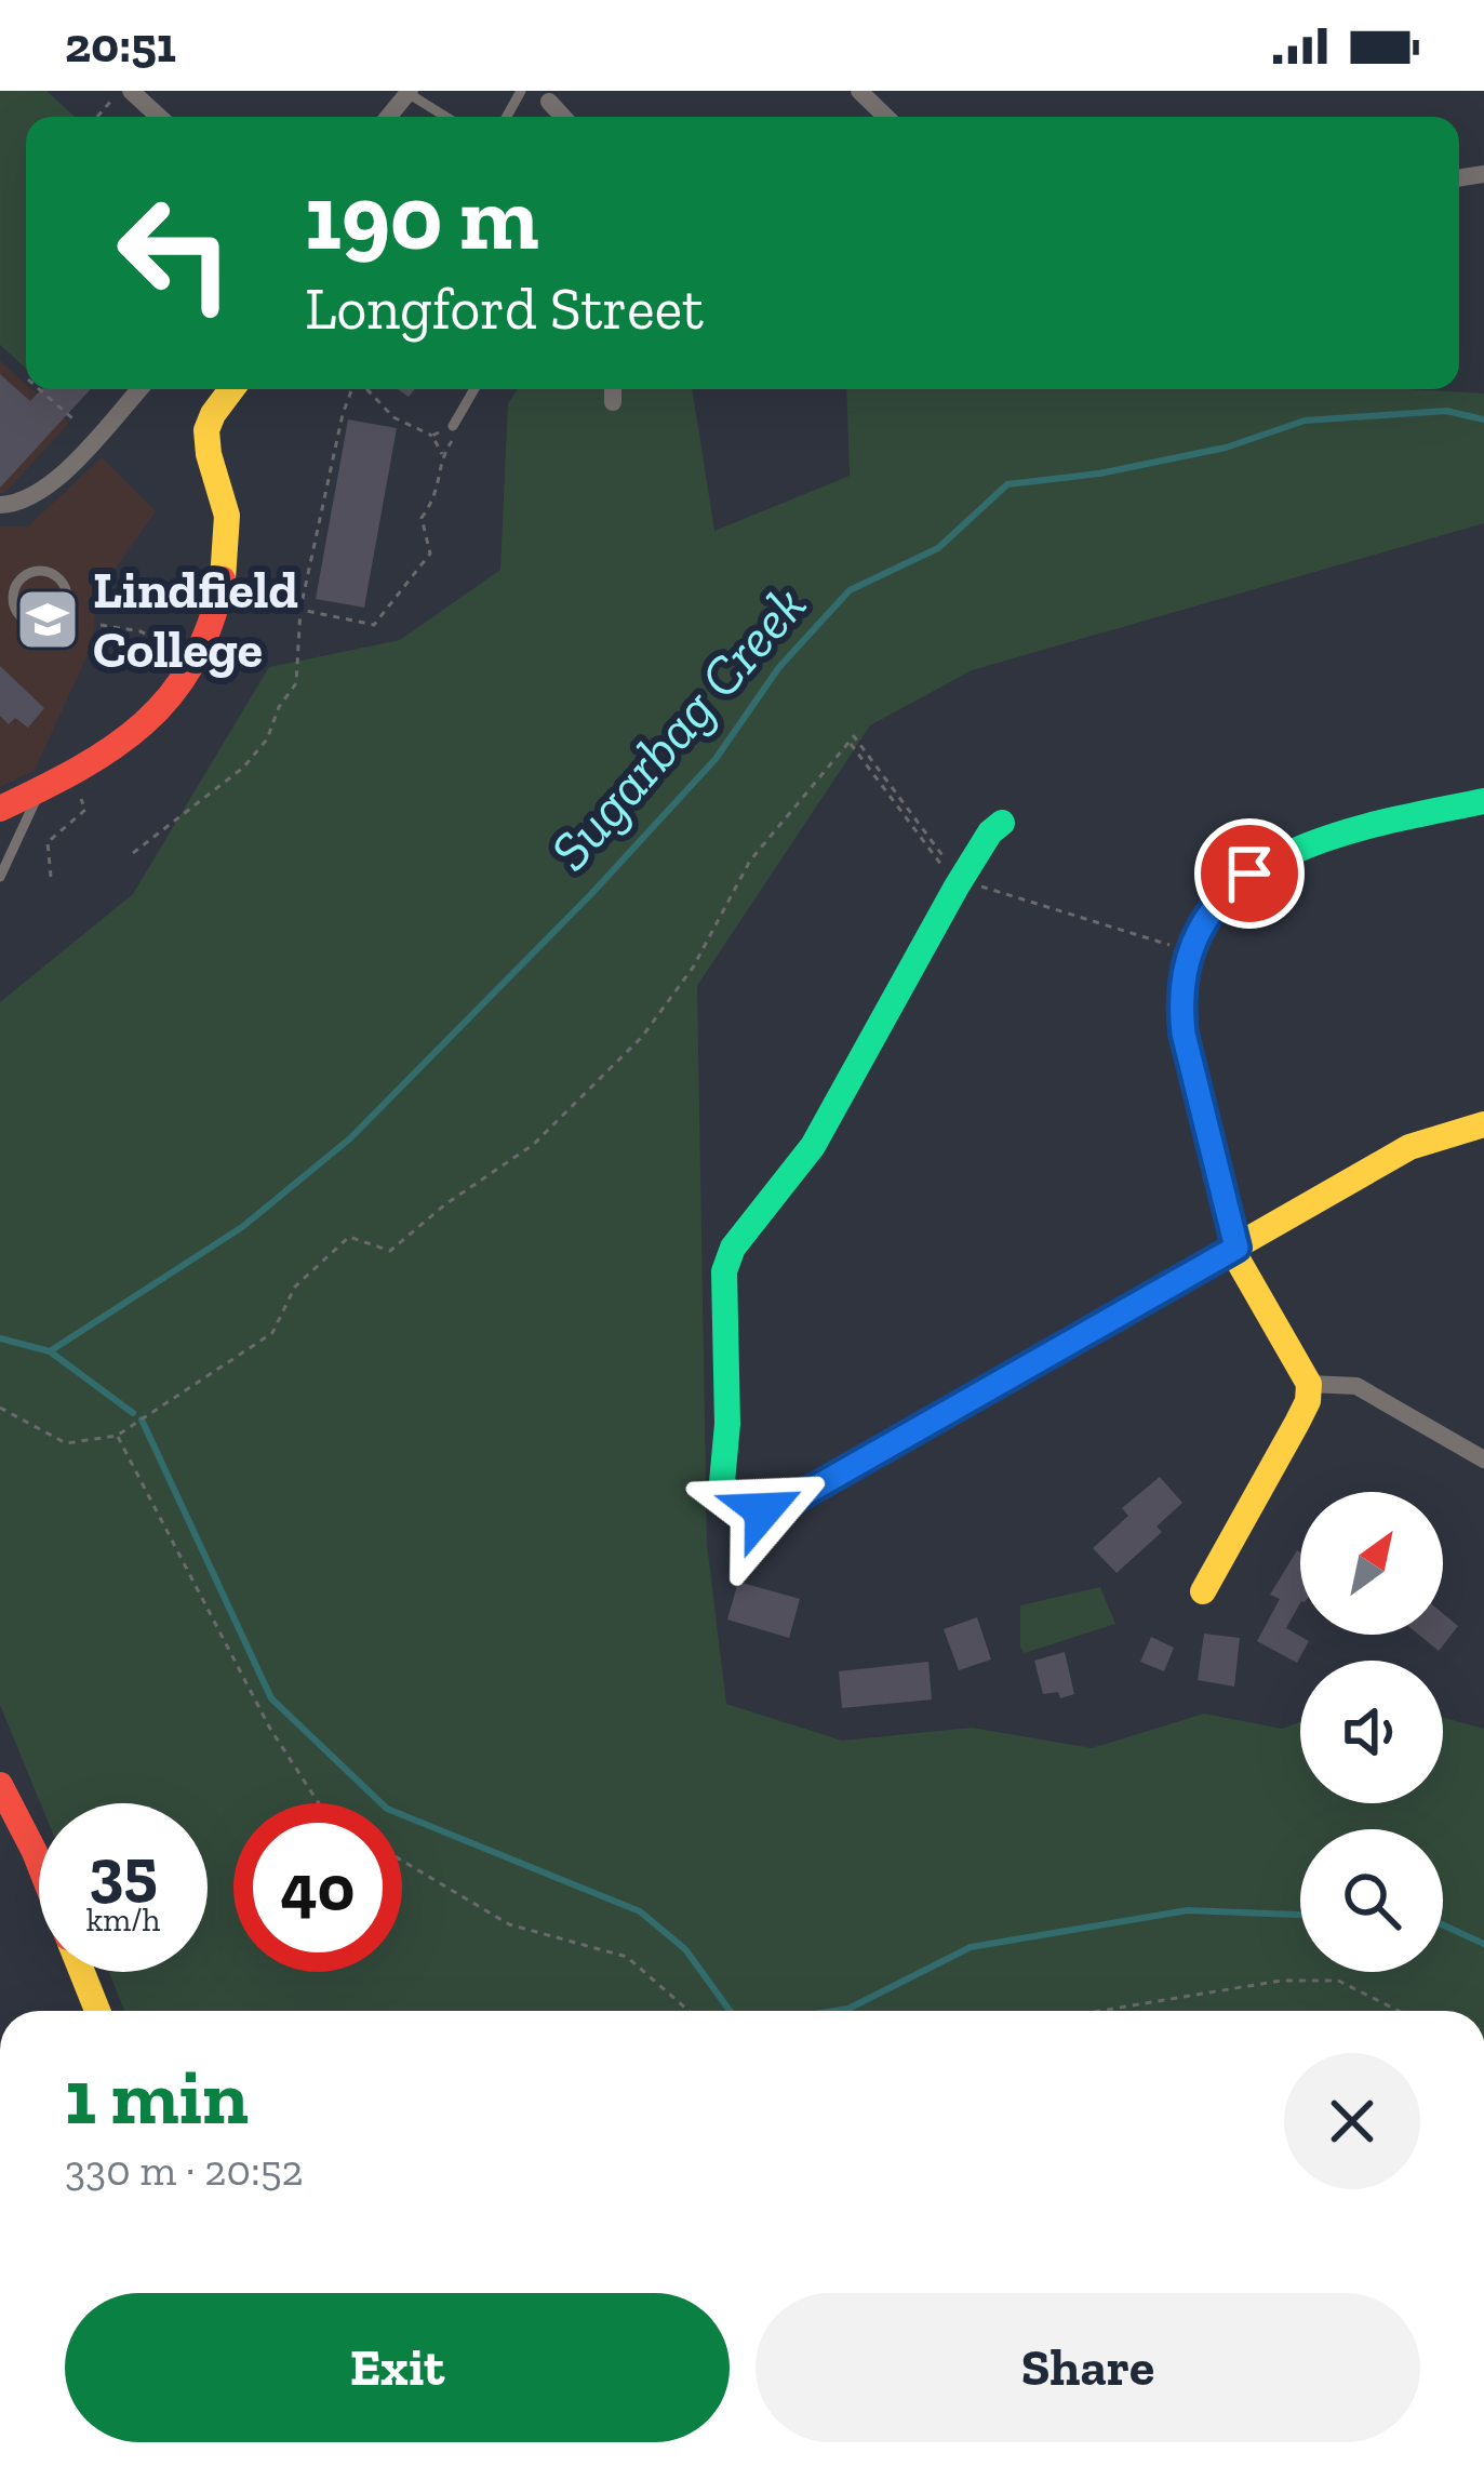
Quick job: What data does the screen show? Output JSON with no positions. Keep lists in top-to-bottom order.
{
  "water": ["Sugarbag Creek"],
  "places": {
    "school or university": ["Lindfield College"]
  },
  "north": "top right",
  "page": {
    "status": "20:51",
    "turn": ["190 m", "Longford Street"],
    "speed": "35 km/h",
    "limit": "40",
    "heading": ["1 min", "330 m · 20:52"],
    "buttons": ["Exit", "Share"]
  }
}
